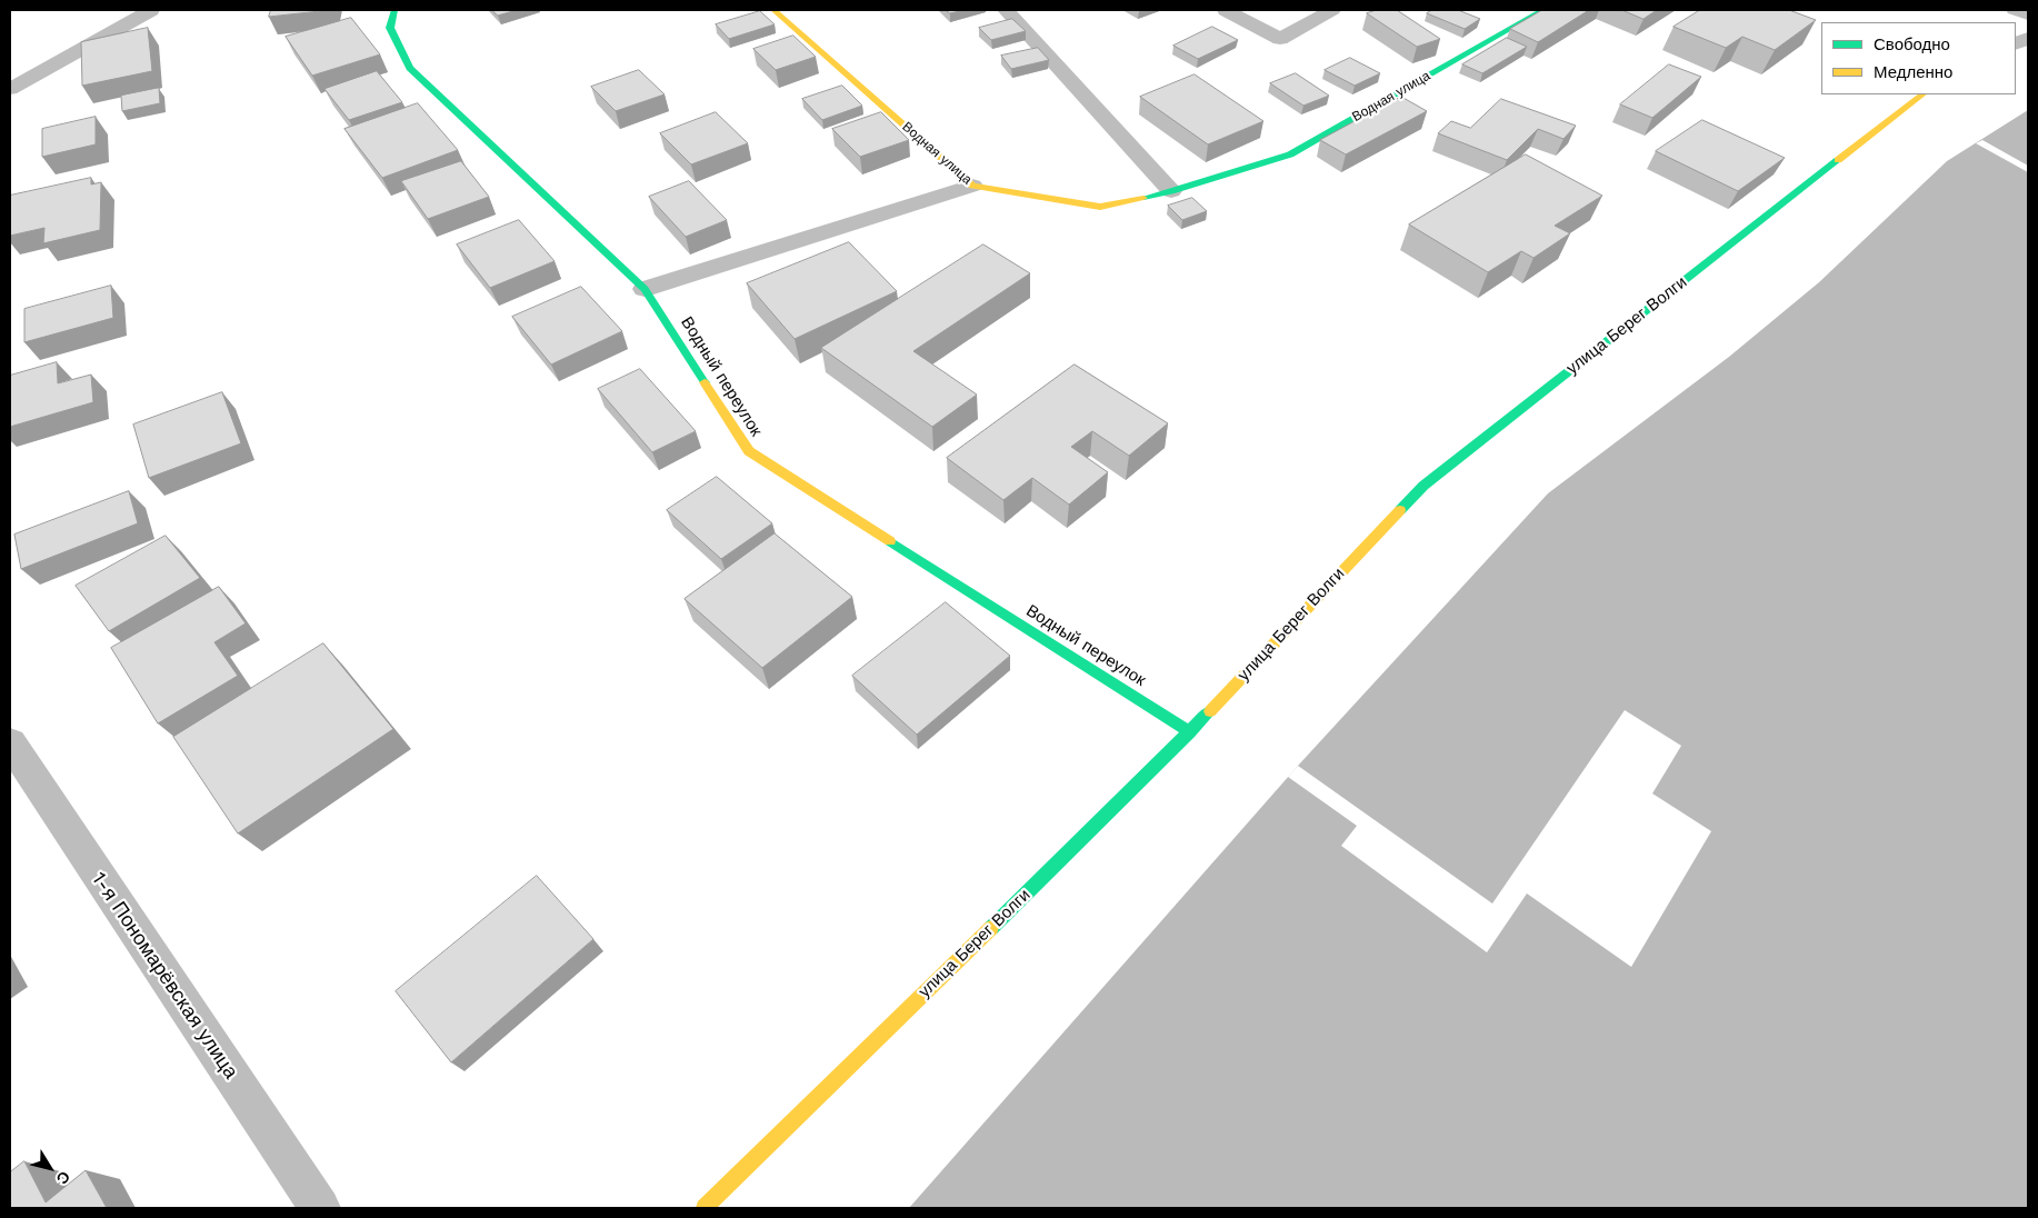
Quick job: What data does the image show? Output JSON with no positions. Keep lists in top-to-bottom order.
{
  "streets": {
    "street": [
      "Водная улица",
      "улица Берег Волги",
      "Водный переулок",
      "1-я Пономарёвская улица"
    ]
  },
  "crossings": [
    ["улица Берег Волги", "Водный переулок"]
  ],
  "legend": ["Свободно", "Медленно"],
  "north": "bottom right"
}
